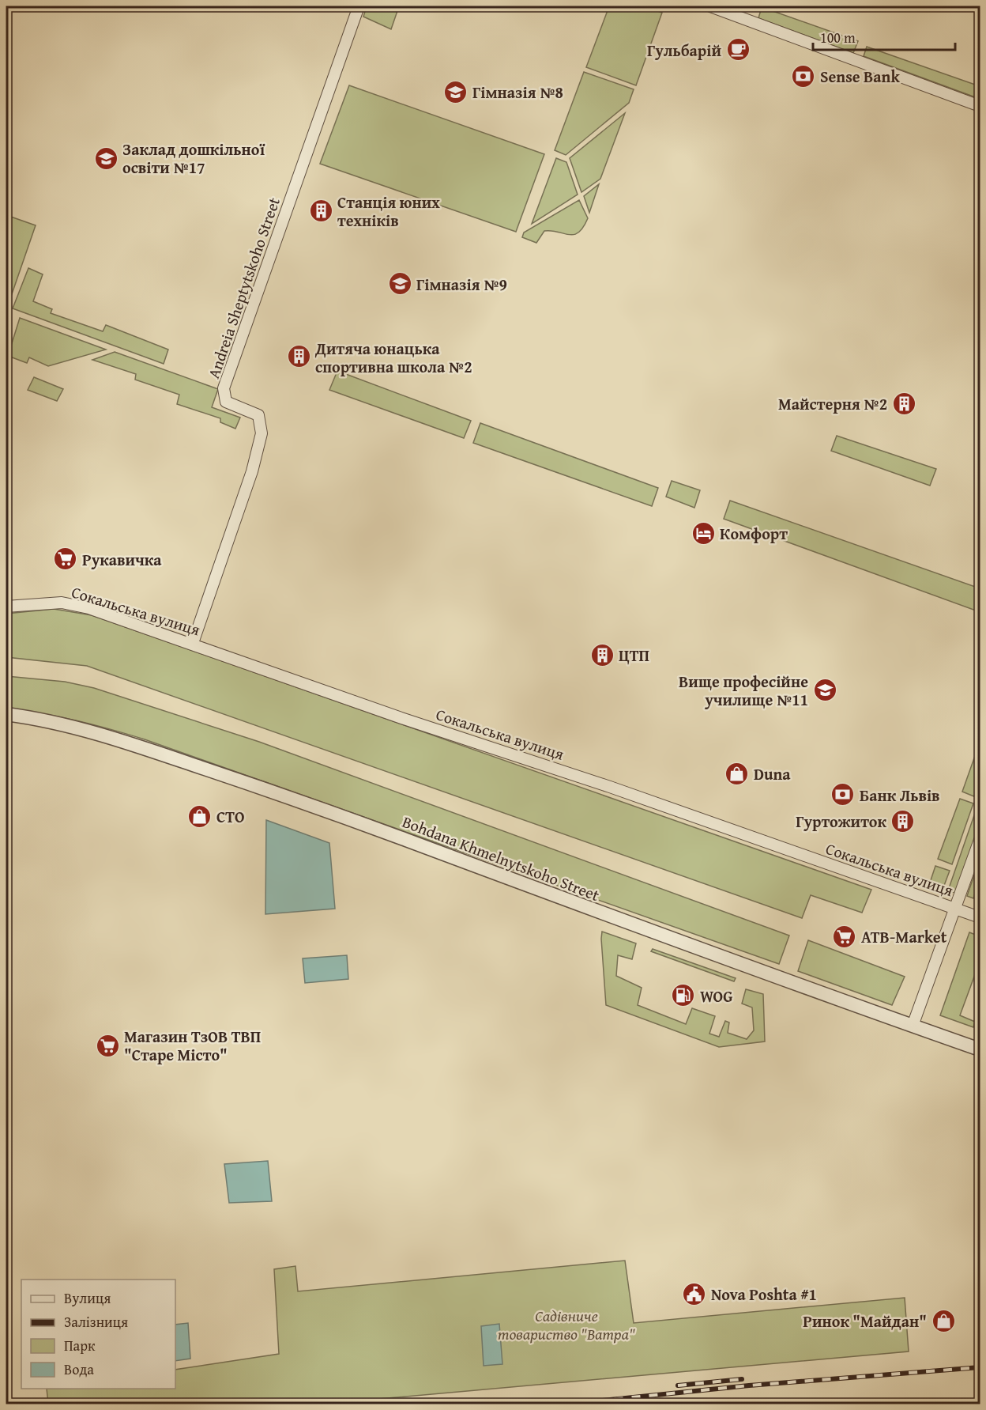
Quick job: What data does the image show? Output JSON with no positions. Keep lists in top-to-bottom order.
{
  "streets": {
    "street": ["Andreia Sheptytskoho Street", "Сокальська вулиця", "Bohdana Khmelnytskoho Street"]
  },
  "crossings": [
    ["Andreia Sheptytskoho Street", "Сокальська вулиця"]
  ],
  "parks": ["Садівниче товариство \"Ватра\""],
  "places": {
    "cafe": ["Гульбарій"],
    "bank": ["Sense Bank", "Банк Львів"],
    "school or university": [
      "Гімназія №8",
      "Заклад дошкільної освіти №17",
      "Гімназія №9",
      "Вище професійне училище №11"
    ],
    "building": [
      "Станція юних техніків",
      "Дитяча юнацька спортивна школа №2",
      "Майстерня №2",
      "ЦТП",
      "Гуртожиток"
    ],
    "hotel": ["Комфорт"],
    "supermarket": ["Рукавичка", "ATB-Market", "Магазин ТзОВ ТВП \"Старе Місто\""],
    "shop": ["Duna", "СТО", "Ринок \"Майдан\""],
    "fuel station": ["WOG"],
    "public building": ["Nova Poshta #1"]
  },
  "legend": [
    "Вулиця",
    "Залізниця",
    "Парк",
    "Вода"
  ],
  "scale_bar": "100 m"
}
